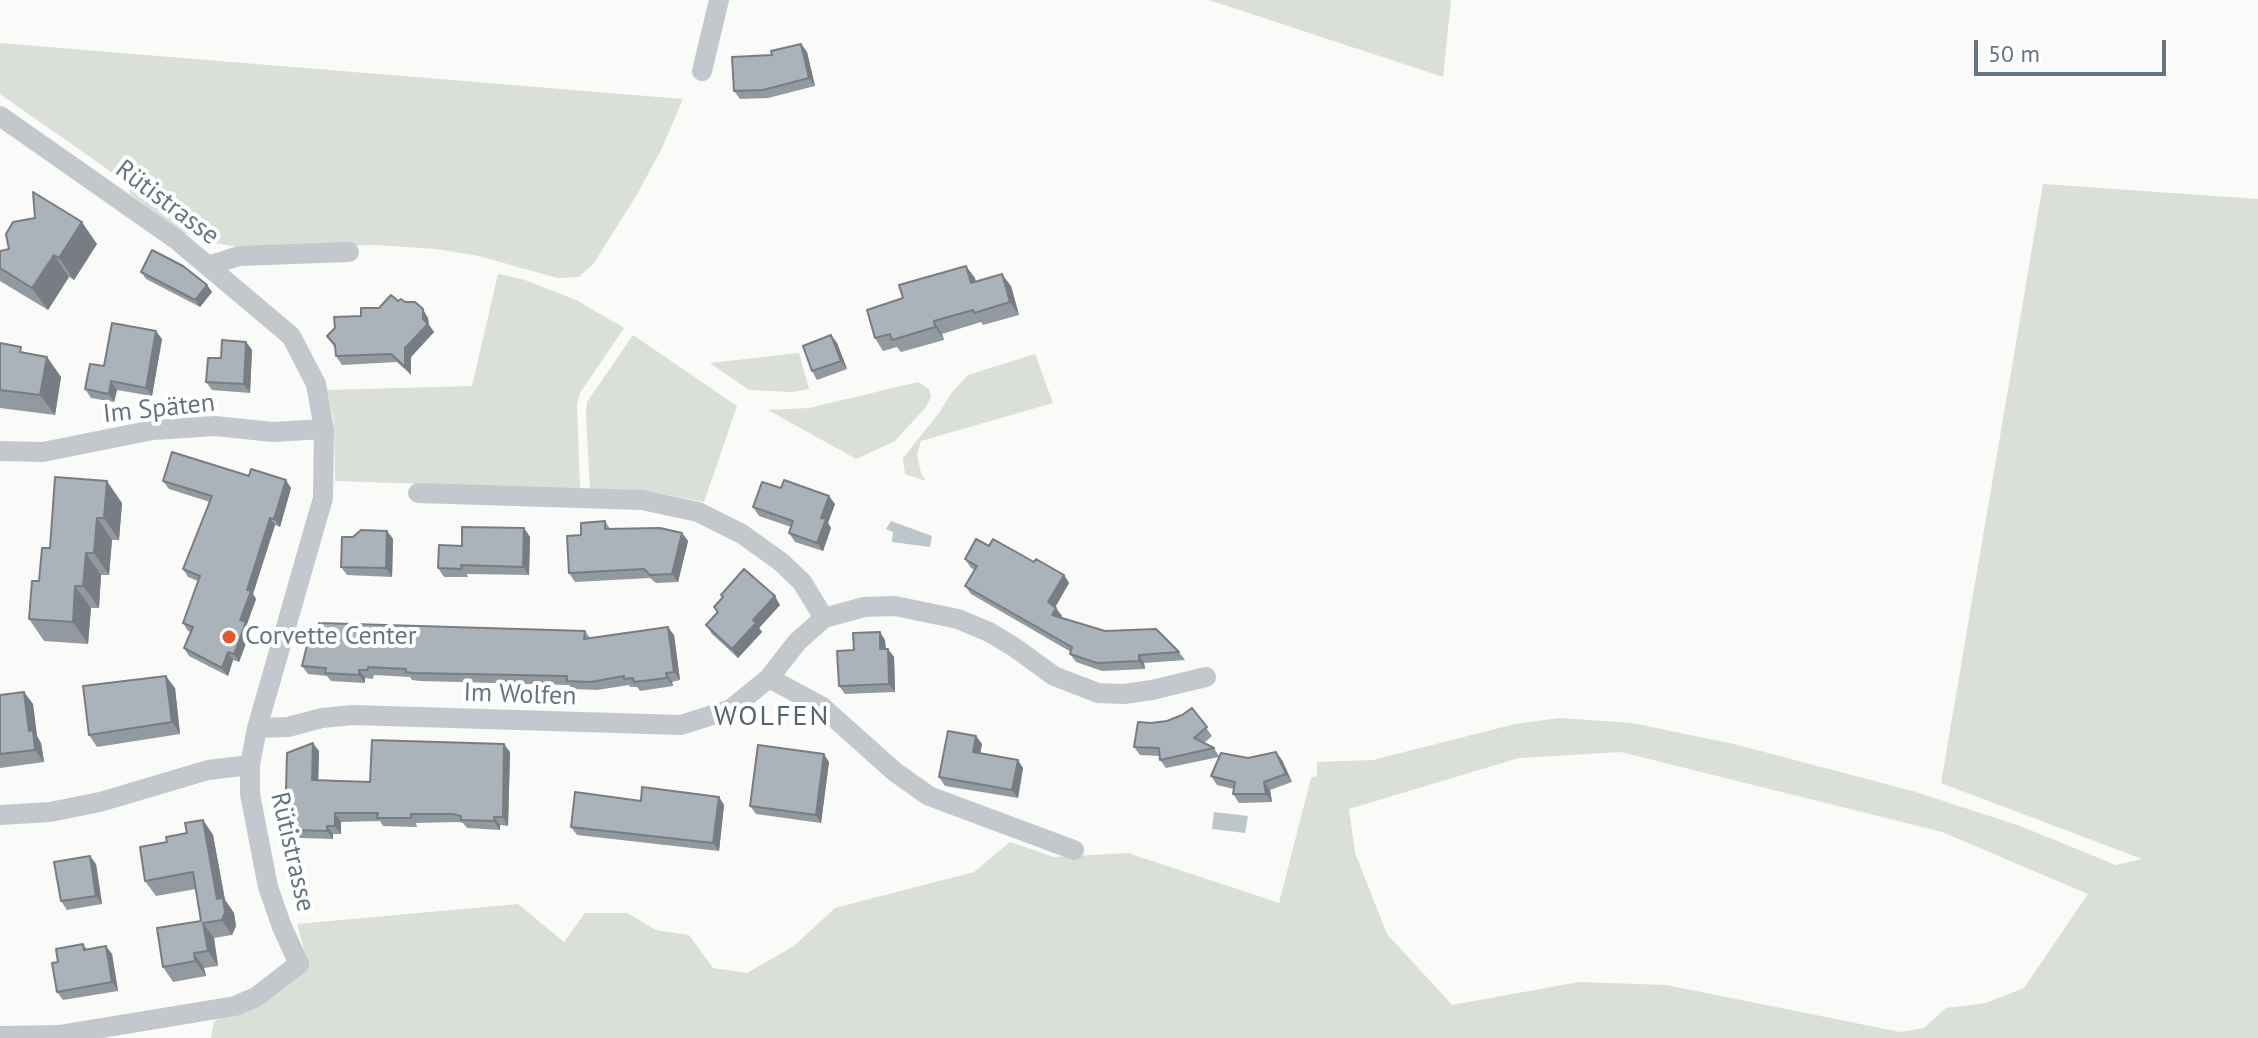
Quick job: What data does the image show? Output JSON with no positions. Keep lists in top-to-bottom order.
{
  "streets": {
    "street": ["Rütistrasse", "Im Späten", "Im Wolfen"]
  },
  "crossings": [
    ["Rütistrasse", "Im Späten"],
    ["Rütistrasse", "Im Wolfen"]
  ],
  "districts": ["WOLFEN"],
  "places": ["Corvette Center"],
  "scale_bar": "50 m"
}
